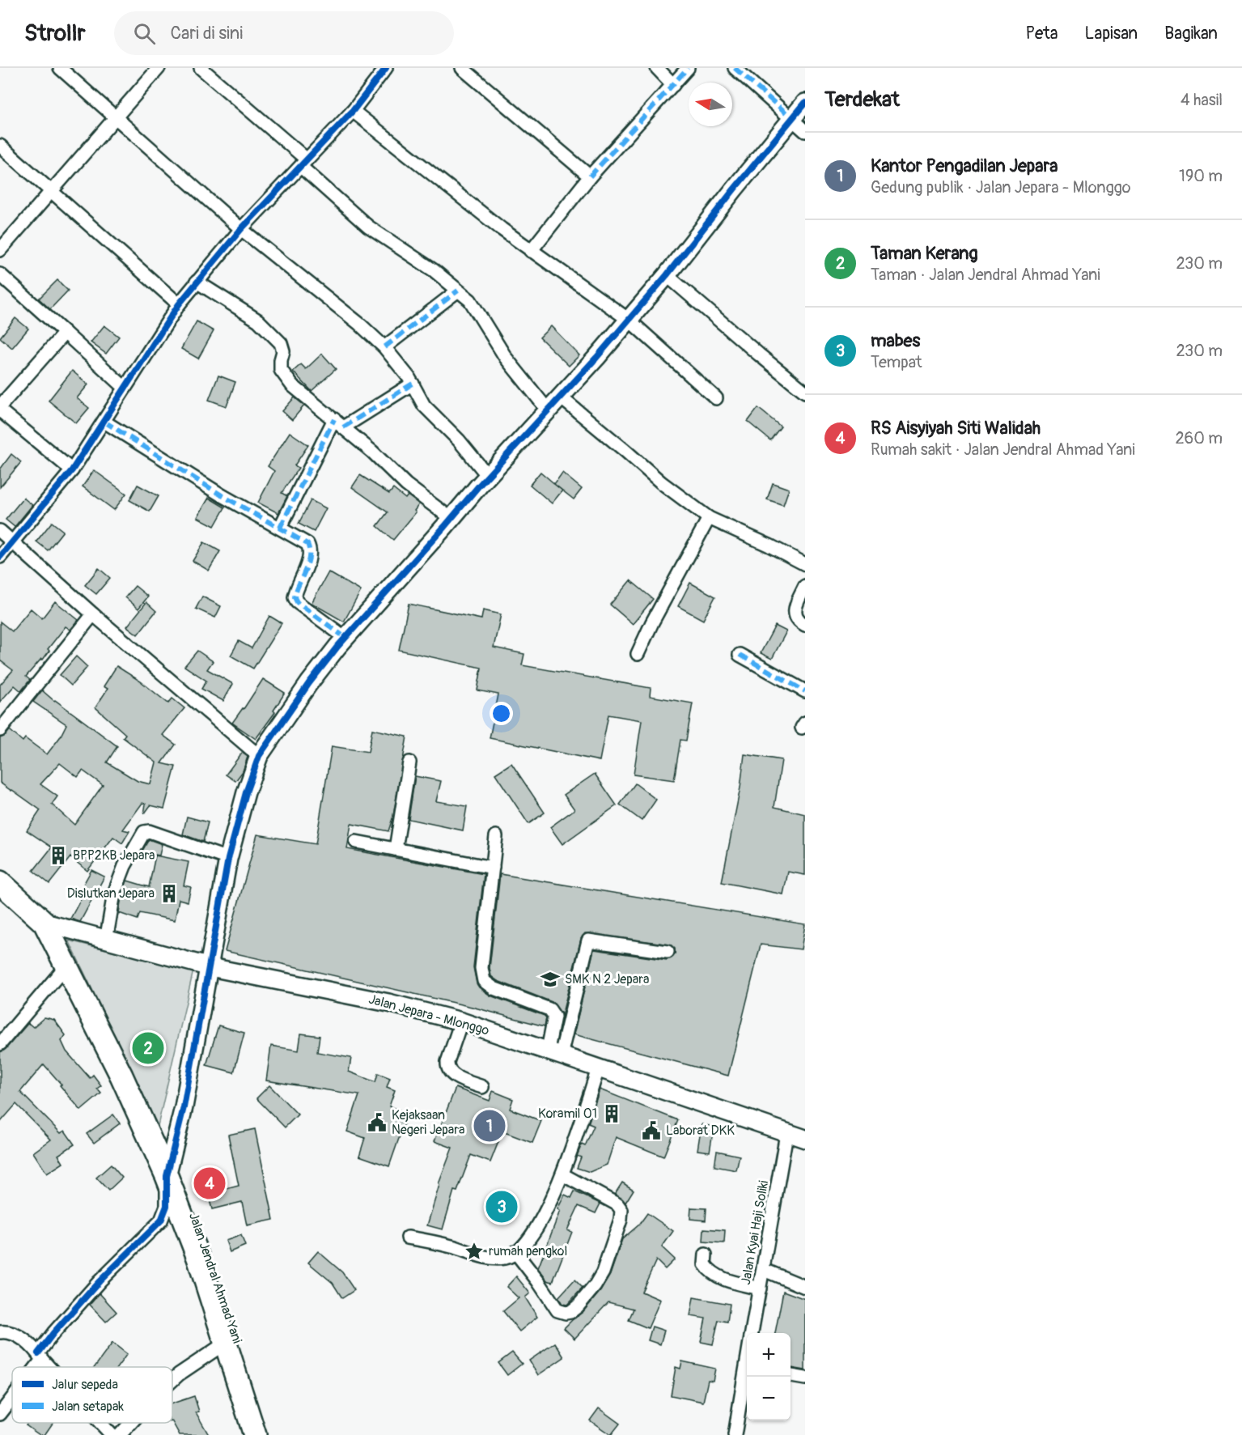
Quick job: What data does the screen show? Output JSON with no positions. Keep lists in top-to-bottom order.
{
  "streets": {
    "highway": ["Jalan Jendral Ahmad Yani"],
    "street": ["Jalan Jepara - Mlonggo", "Jalan Kyai Haji Soliki"]
  },
  "crossings": [
    ["Jalan Jepara - Mlonggo", "Jalan Kyai Haji Soliki"],
    ["Jalan Jepara - Mlonggo", "Jalan Jendral Ahmad Yani"]
  ],
  "places": {
    "building": ["BPP2KB Jepara", "Dislutkan Jepara", "Koramil 01"],
    "school or university": ["SMK N 2 Jepara"],
    "public building": ["Kejaksaan Negeri Jepara", "Laborat DKK"],
    "place": ["rumah pengkol"]
  },
  "legend": ["Jalur sepeda", "Jalan setapak"],
  "north": "left",
  "page": {
    "header": "Strollr",
    "search": "Cari di sini",
    "nav": ["Peta", "Lapisan", "Bagikan"],
    "heading": ["Terdekat", "4 hasil"],
    "list": [
      {
        "mark": "1",
        "name": "Kantor Pengadilan Jepara",
        "note": "Gedung publik · Jalan Jepara - Mlonggo",
        "value": "190 m"
      },
      {
        "mark": "2",
        "name": "Taman Kerang",
        "note": "Taman · Jalan Jendral Ahmad Yani",
        "value": "230 m"
      },
      {
        "mark": "3",
        "name": "mabes",
        "note": "Tempat",
        "value": "230 m"
      },
      {
        "mark": "4",
        "name": "RS Aisyiyah Siti Walidah",
        "note": "Rumah sakit · Jalan Jendral Ahmad Yani",
        "value": "260 m"
      }
    ],
    "pins": [
      "2",
      "1",
      "4",
      "3"
    ],
    "map_buttons": ["+", "−"]
  }
}
